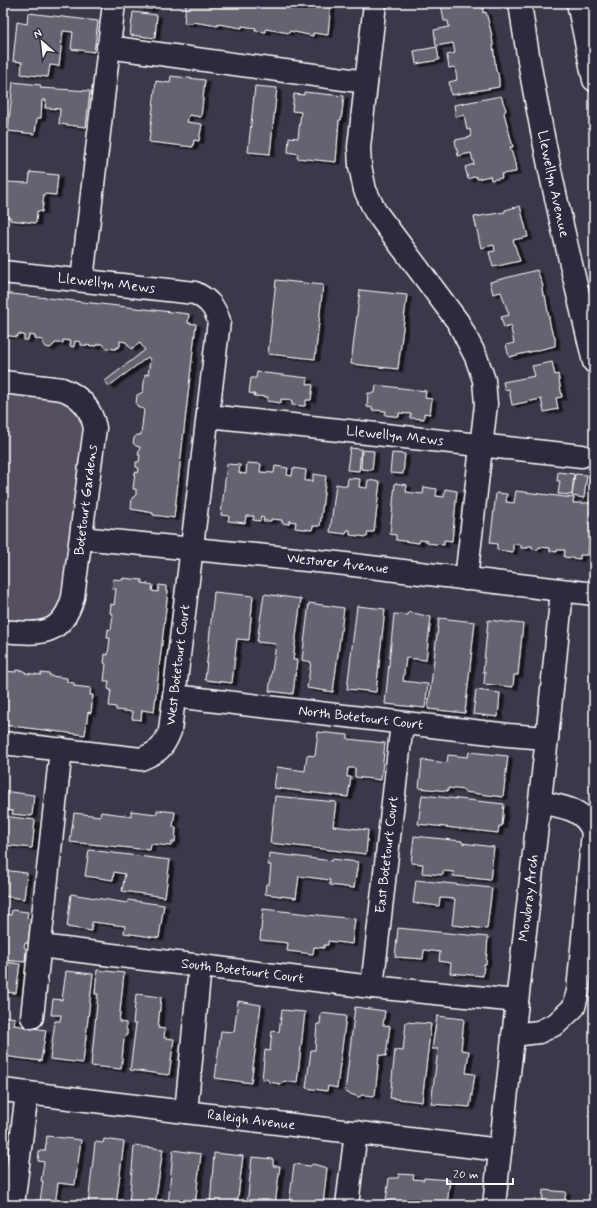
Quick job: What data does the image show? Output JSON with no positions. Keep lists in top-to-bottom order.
{
  "streets": {
    "street": [
      "Llewellyn Avenue",
      "Llewellyn Mews",
      "Botetourt Gardens",
      "Westover Avenue",
      "West Botetourt Court",
      "North Botetourt Court",
      "East Botetourt Court",
      "Mowbray Arch",
      "South Botetourt Court",
      "Raleigh Avenue"
    ]
  },
  "crossings": [
    ["Llewellyn Mews", "Westover Avenue"],
    ["Llewellyn Mews", "West Botetourt Court"],
    ["Botetourt Gardens", "Westover Avenue"],
    ["Westover Avenue", "West Botetourt Court"],
    ["Westover Avenue", "Mowbray Arch"],
    ["West Botetourt Court", "North Botetourt Court"],
    ["North Botetourt Court", "East Botetourt Court"],
    ["North Botetourt Court", "Mowbray Arch"],
    ["East Botetourt Court", "South Botetourt Court"],
    ["Mowbray Arch", "South Botetourt Court"],
    ["Mowbray Arch", "Raleigh Avenue"]
  ],
  "scale_bar": "20 m",
  "north": "top left"
}
